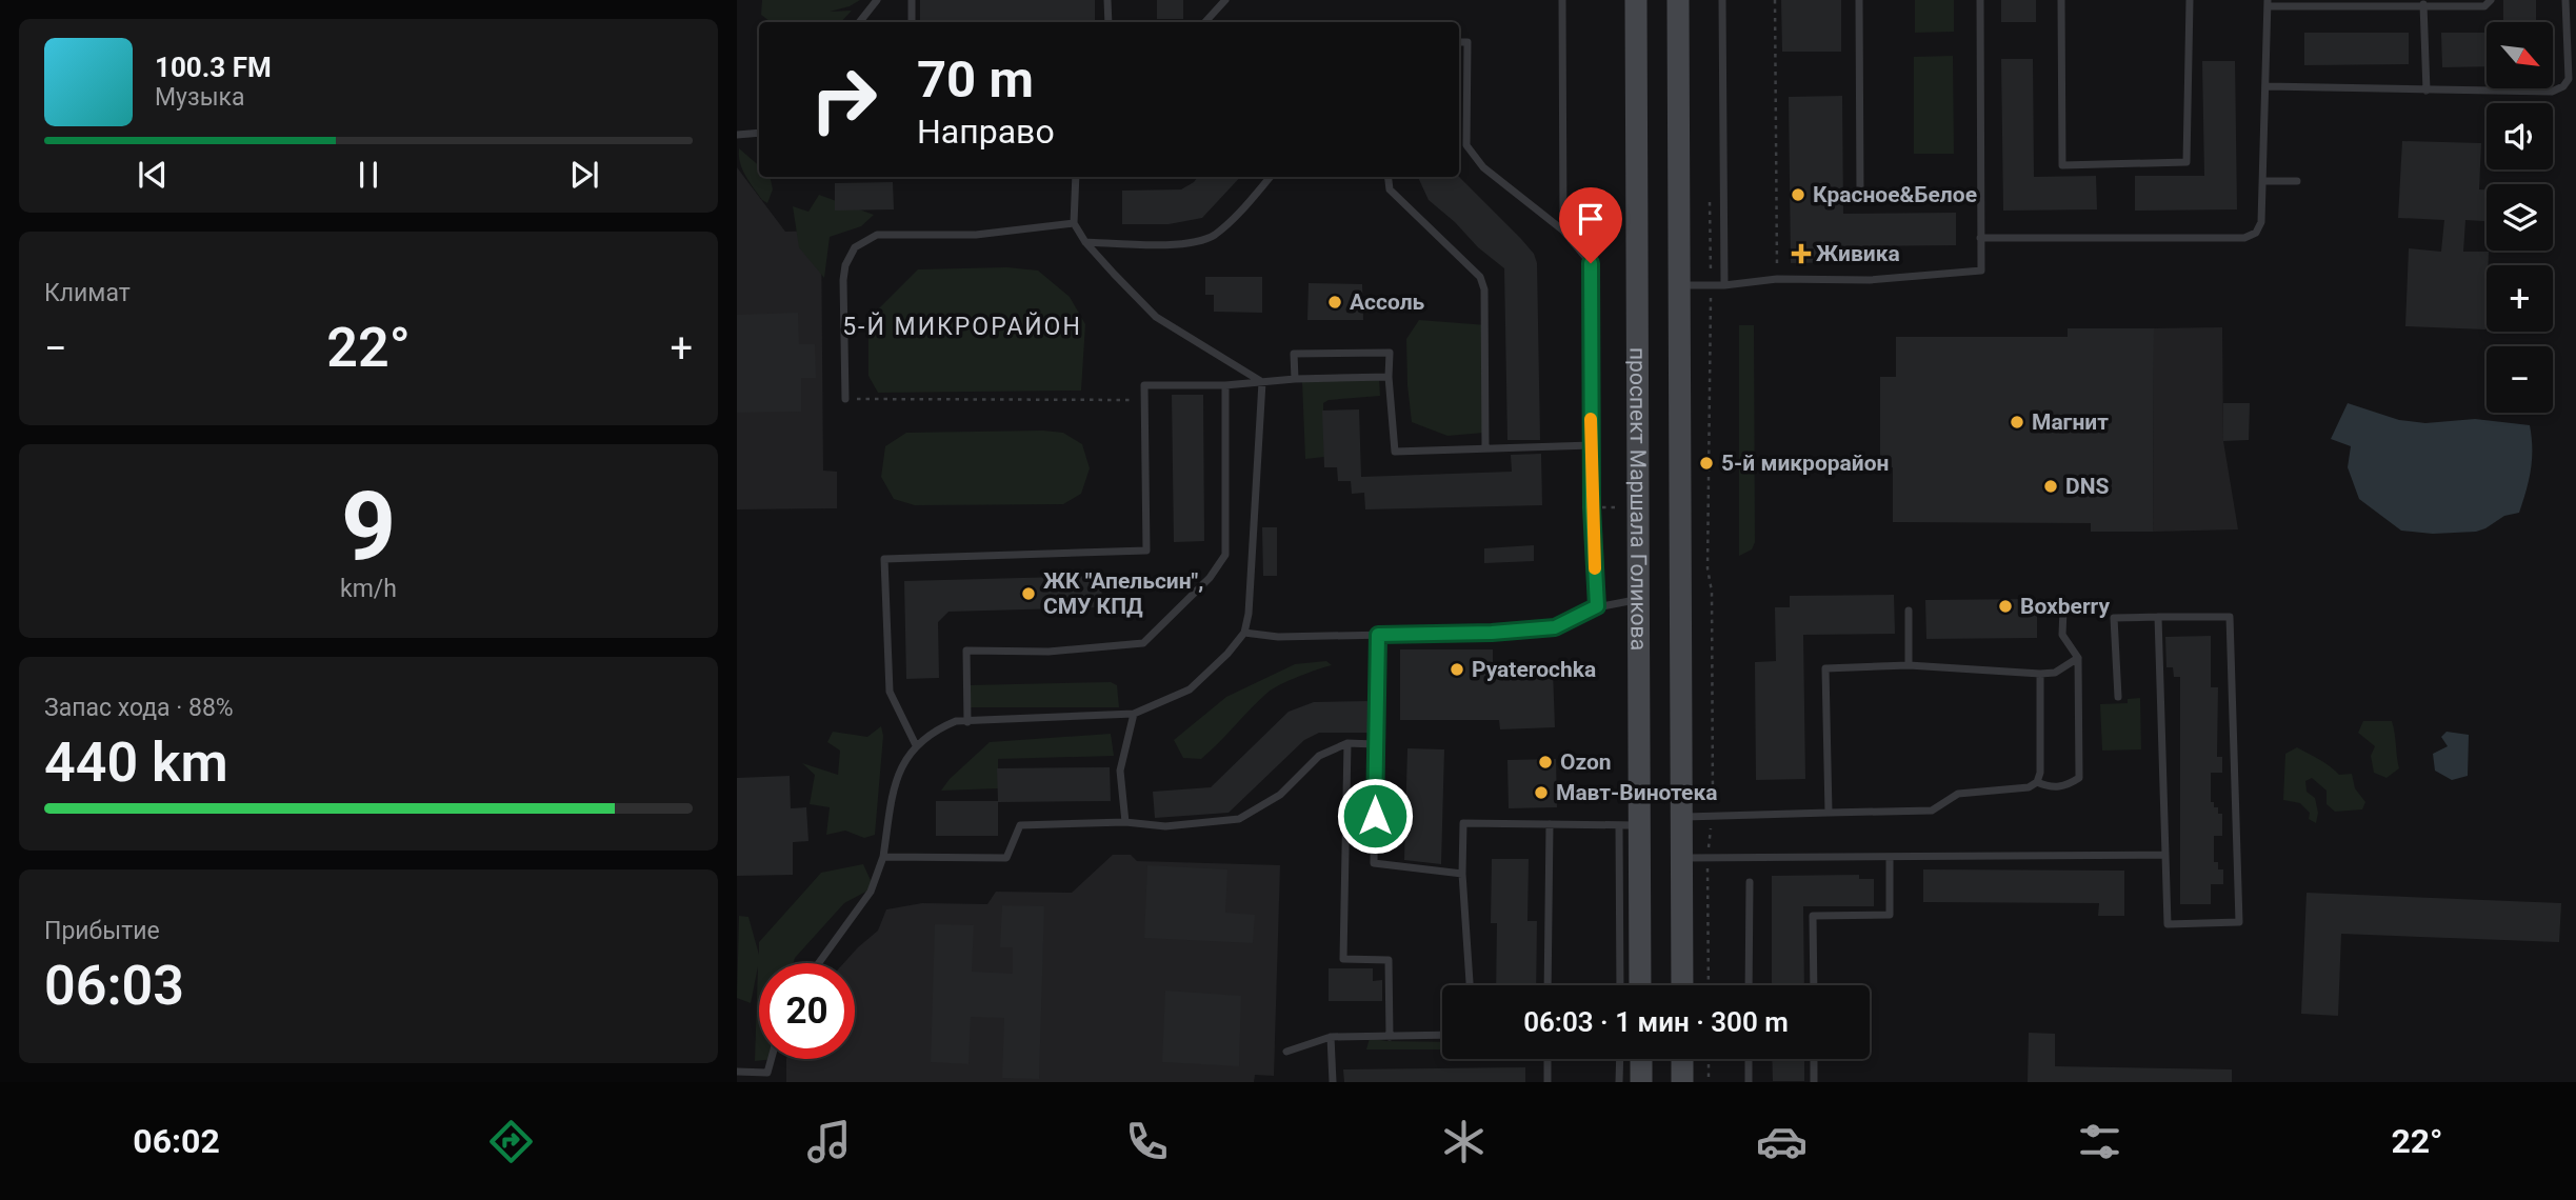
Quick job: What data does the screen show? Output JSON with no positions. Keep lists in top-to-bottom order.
{
  "streets": {
    "main road": ["проспект Маршала Голикова"]
  },
  "districts": ["5-Й МИКРОРАЙОН"],
  "places": {
    "other": [
      "Красное&Белое",
      "Ассоль",
      "Магнит",
      "5-й микрорайон",
      "DNS",
      "ЖК \"Апельсин\", СМУ КПД",
      "Boxberry",
      "Pyaterochka",
      "Ozon",
      "Мавт-Винотека"
    ],
    "health": ["Живика"]
  },
  "north": "bottom right",
  "page": {
    "map_buttons": ["+", "−"],
    "turn": ["70 m", "Направо"],
    "song": ["100.3 FM", "Музыка"],
    "tile": [
      "Климат",
      ["9", "km/h"],
      ["Запас хода · 88%", "440 km"],
      ["Прибытие", "06:03"]
    ],
    "heat": ["−", "22°", "+"],
    "limit": "20",
    "trip": "06:03 · 1 мин · 300 m",
    "tabs": ["06:02", "22°"]
  }
}
